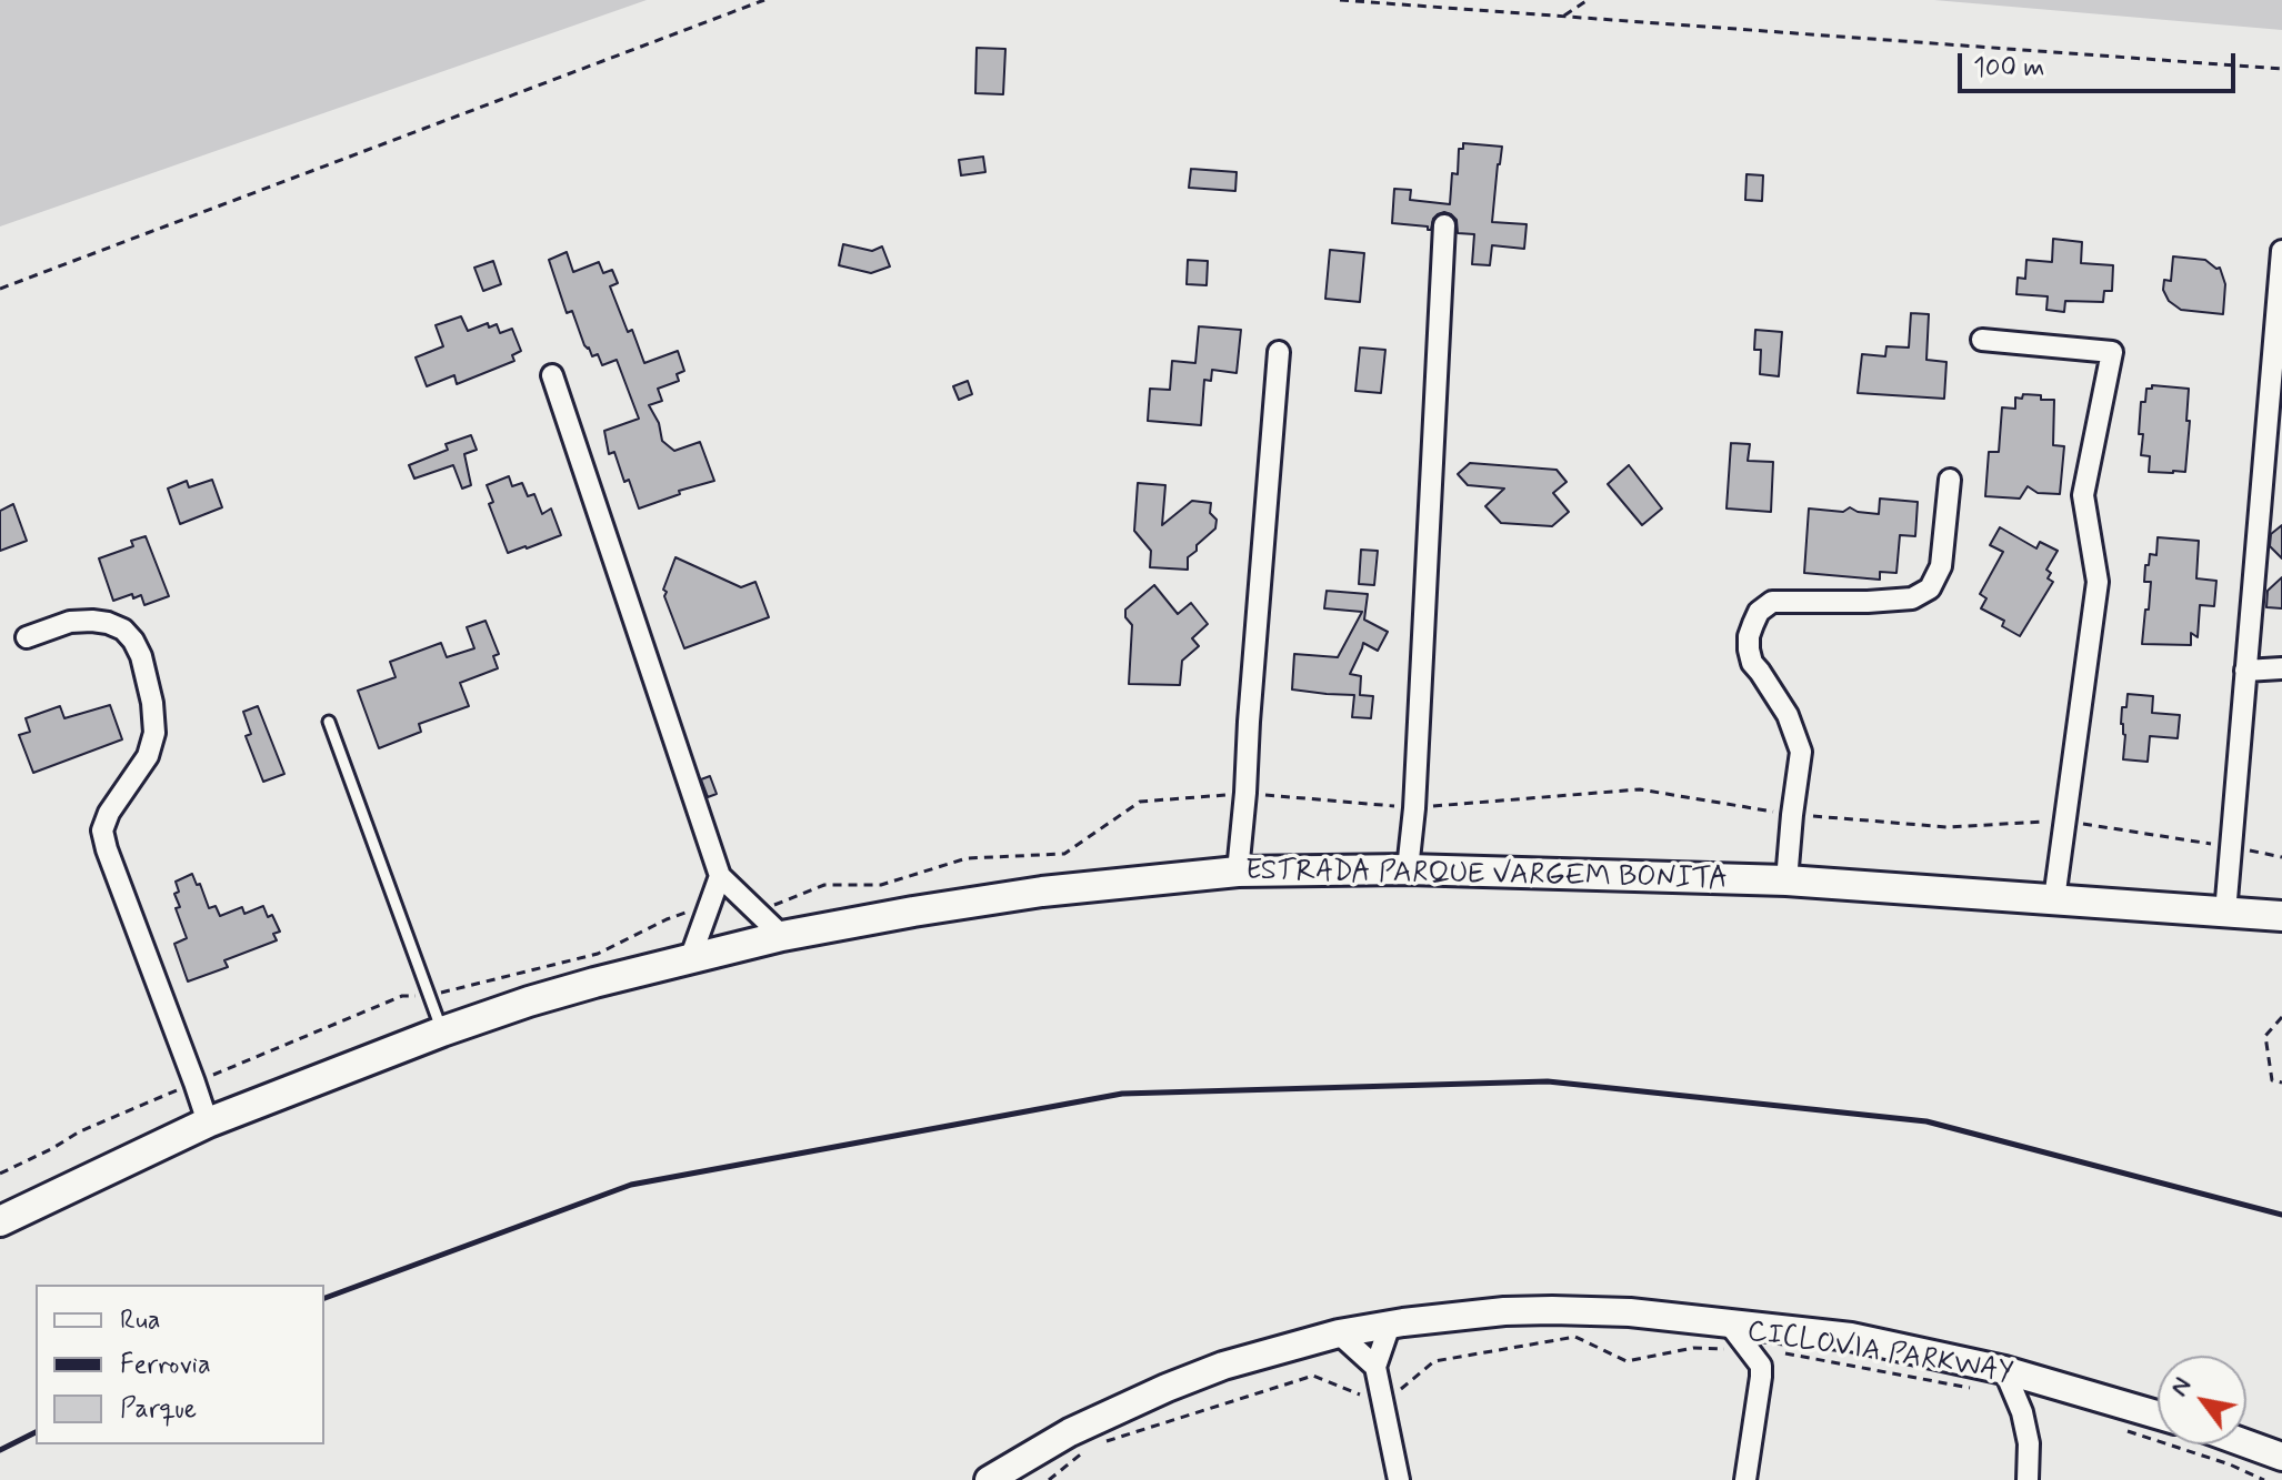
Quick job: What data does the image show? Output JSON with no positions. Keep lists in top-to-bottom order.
{
  "streets": {
    "main road": ["ESTRADA PARQUE VARGEM BONITA"],
    "path": ["CICLOVIA PARKWAY"]
  },
  "legend": ["Rua", "Ferrovia", "Parque"],
  "scale_bar": "100 m",
  "north": "top left"
}
